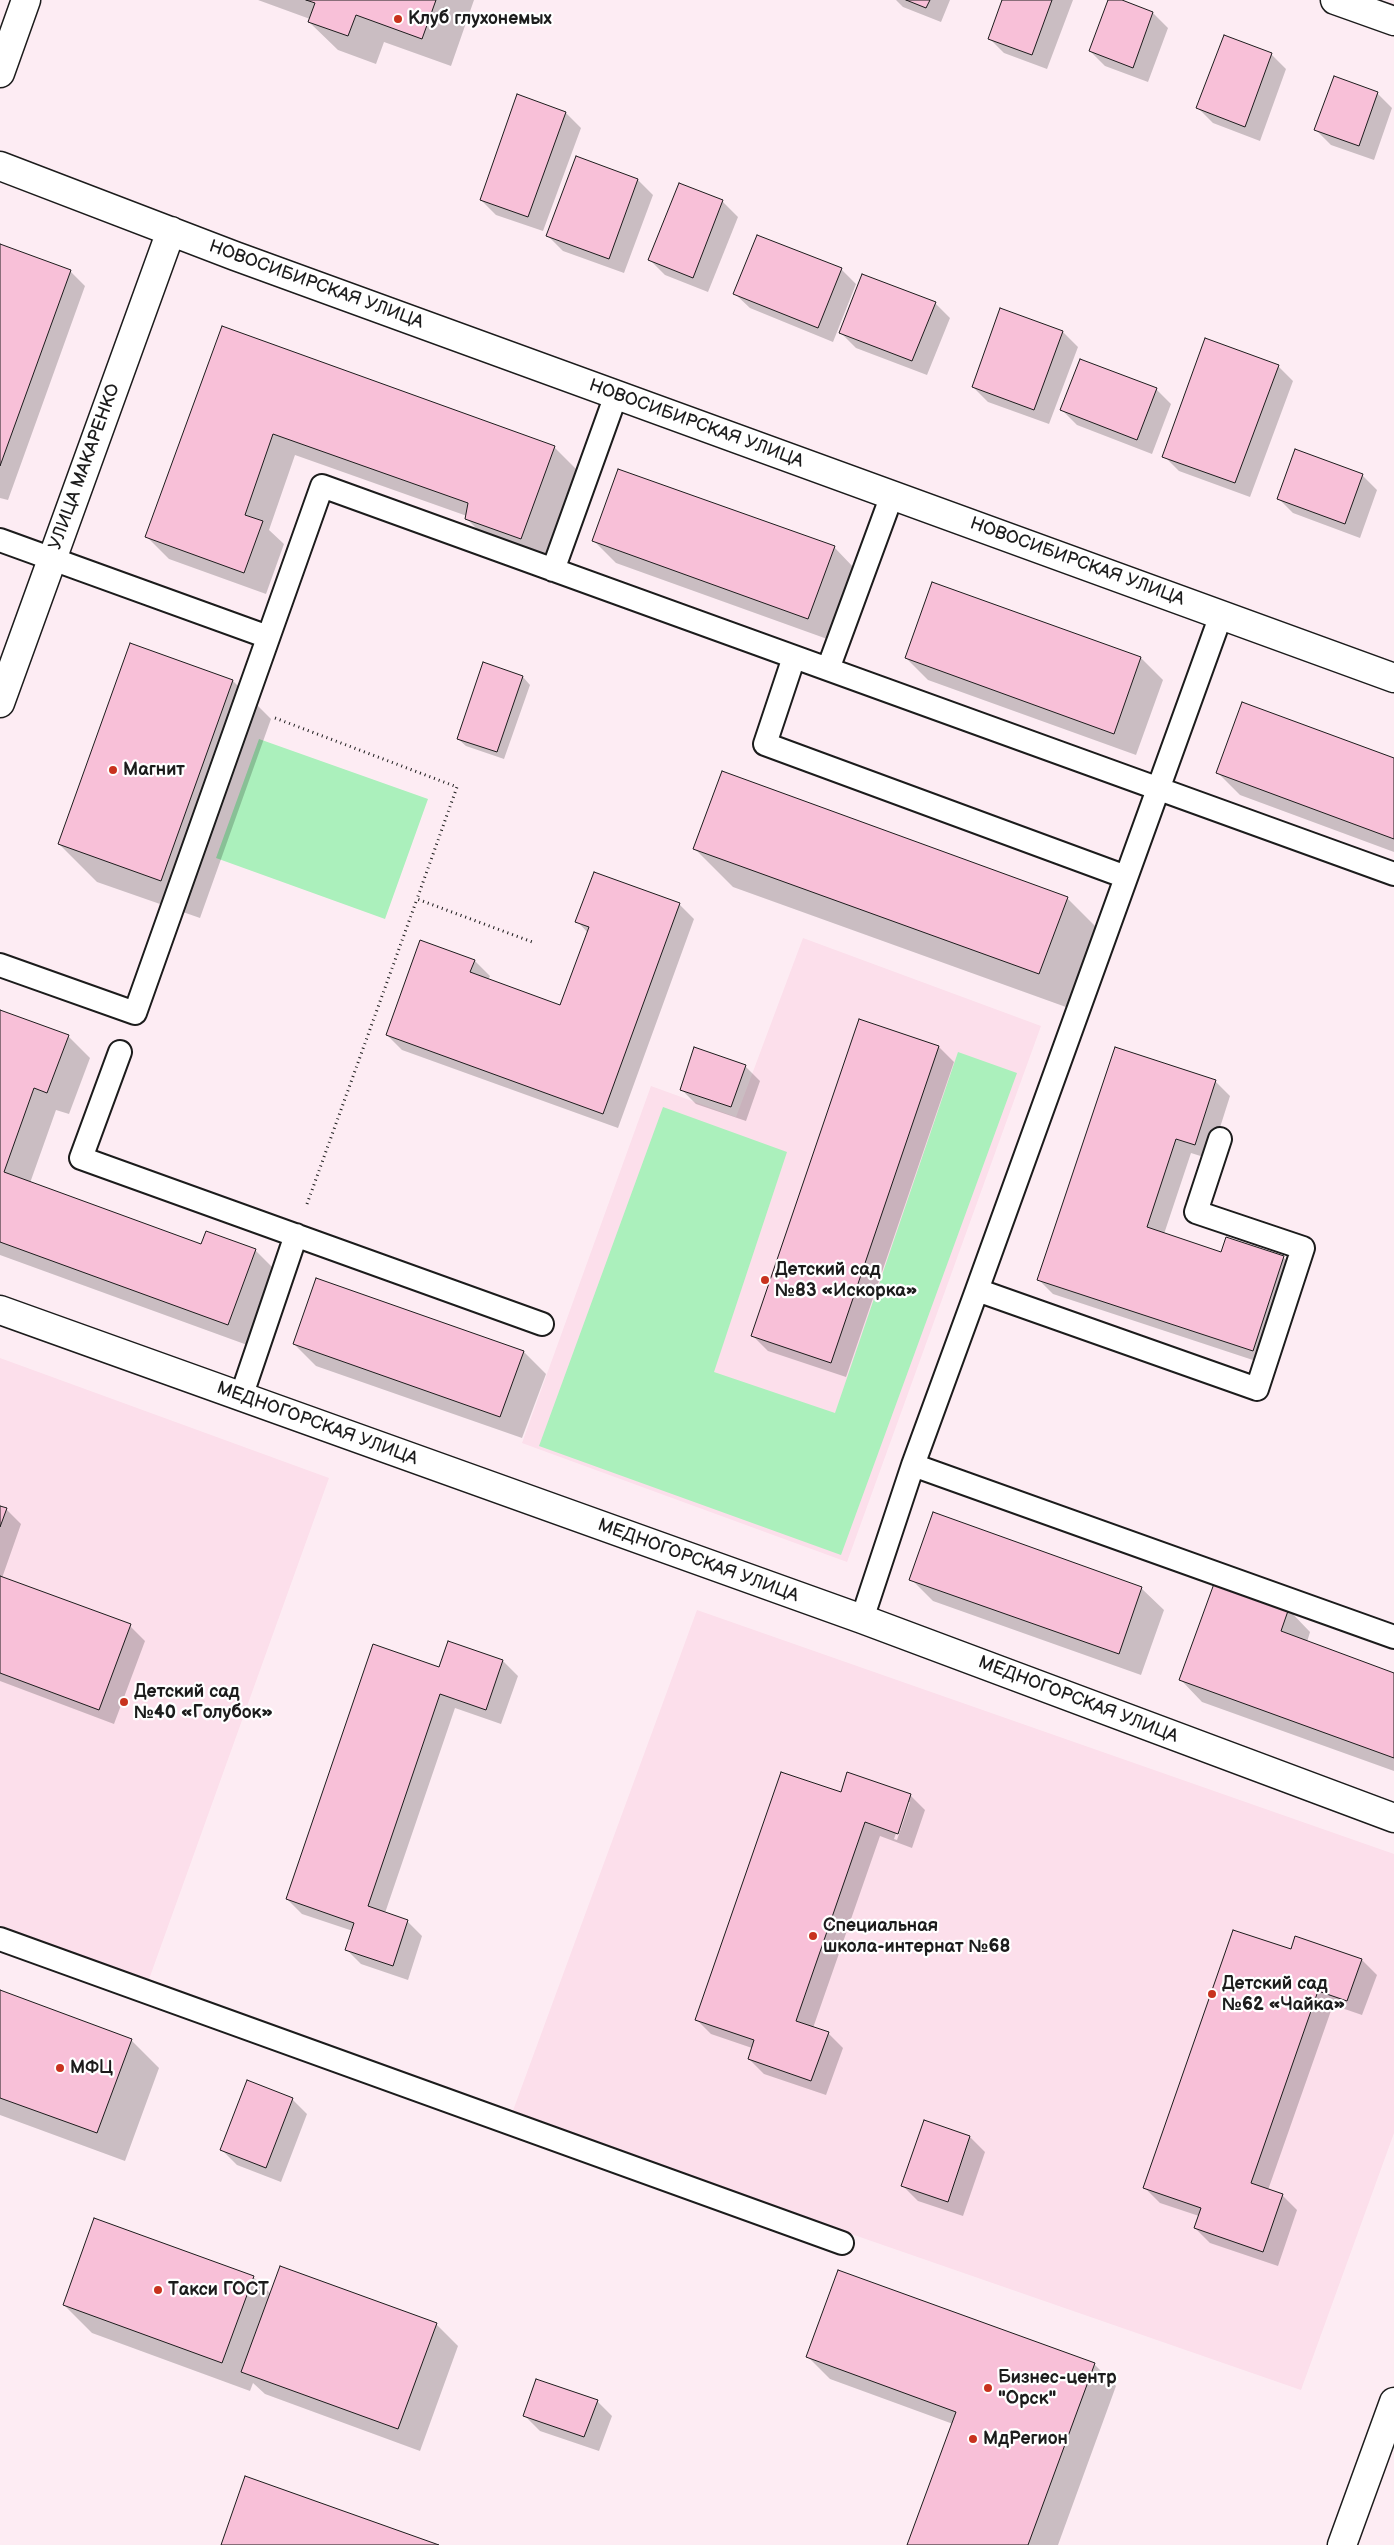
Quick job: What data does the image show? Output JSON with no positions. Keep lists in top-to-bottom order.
{
  "streets": {
    "street": ["НОВОСИБИРСКАЯ УЛИЦА", "УЛИЦА МАКАРЕНКО", "МЕДНОГОРСКАЯ УЛИЦА"]
  },
  "crossings": [
    ["НОВОСИБИРСКАЯ УЛИЦА", "УЛИЦА МАКАРЕНКО"]
  ],
  "places": [
    "Клуб глухонемых",
    "Магнит",
    "Детский сад №83 «Искорка»",
    "Детский сад №40 «Голубок»",
    "Специальная школа-интернат №68",
    "Детский сад №62 «Чайка»",
    "МФЦ",
    "Такси ГОСТ",
    "Бизнес-центр \"Орск\"",
    "МдРегион"
  ]
}
